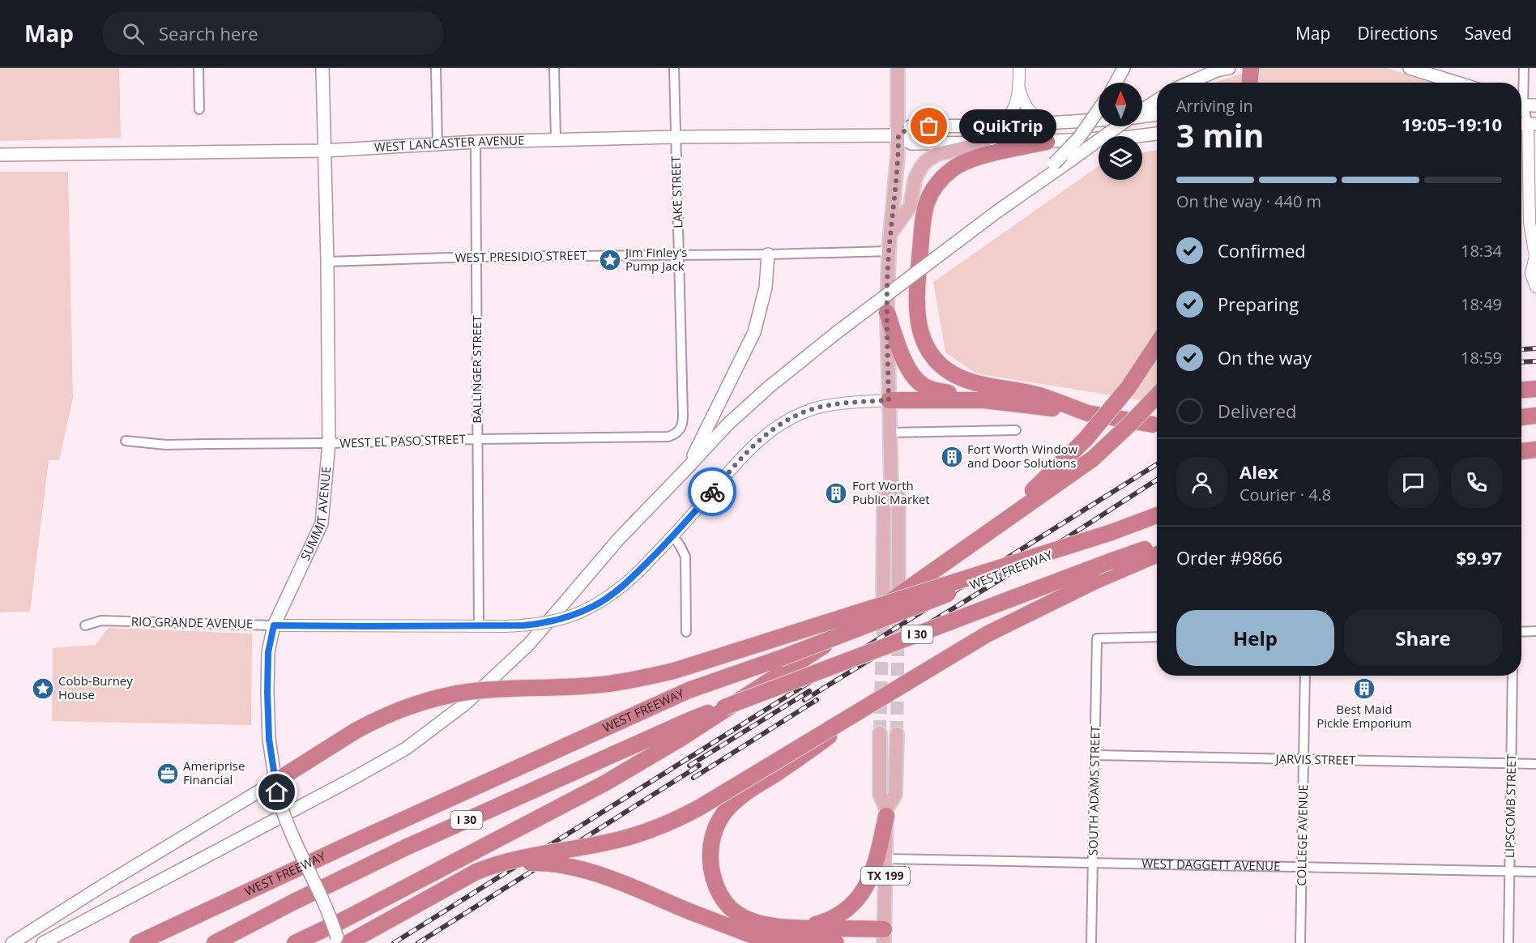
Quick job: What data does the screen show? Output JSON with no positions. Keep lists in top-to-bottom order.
{
  "streets": {
    "highway": ["WEST FREEWAY", "I 30"],
    "main road": ["WEST LANCASTER AVENUE", "SUMMIT AVENUE", "TX 199"],
    "street": [
      "LAKE STREET",
      "WEST PRESIDIO STREET",
      "BALLINGER STREET",
      "WEST EL PASO STREET",
      "RIO GRANDE AVENUE",
      "JARVIS STREET",
      "SOUTH ADAMS STREET",
      "LIPSCOMB STREET",
      "COLLEGE AVENUE",
      "WEST DAGGETT AVENUE"
    ]
  },
  "crossings": [
    ["WEST LANCASTER AVENUE", "LAKE STREET"],
    ["WEST LANCASTER AVENUE", "BALLINGER STREET"],
    ["WEST LANCASTER AVENUE", "SUMMIT AVENUE"],
    ["LAKE STREET", "WEST PRESIDIO STREET"],
    ["LAKE STREET", "WEST EL PASO STREET"],
    ["WEST PRESIDIO STREET", "BALLINGER STREET"],
    ["WEST PRESIDIO STREET", "SUMMIT AVENUE"],
    ["BALLINGER STREET", "WEST EL PASO STREET"],
    ["BALLINGER STREET", "RIO GRANDE AVENUE"],
    ["WEST EL PASO STREET", "SUMMIT AVENUE"],
    ["SUMMIT AVENUE", "RIO GRANDE AVENUE"],
    ["JARVIS STREET", "SOUTH ADAMS STREET"],
    ["JARVIS STREET", "LIPSCOMB STREET"],
    ["JARVIS STREET", "COLLEGE AVENUE"],
    ["SOUTH ADAMS STREET", "WEST DAGGETT AVENUE"],
    ["LIPSCOMB STREET", "WEST DAGGETT AVENUE"],
    ["COLLEGE AVENUE", "WEST DAGGETT AVENUE"],
    ["WEST DAGGETT AVENUE", "TX 199"]
  ],
  "places": {
    "other": ["QuikTrip"],
    "place": ["Jim Finley's Pump Jack", "Cobb-Burney House"],
    "building": ["Fort Worth Window and Door Solutions", "Fort Worth Public Market", "Best Maid Pickle Emporium"],
    "office": ["Ameriprise Financial"]
  },
  "north": "top",
  "page": {
    "header": "Map",
    "search": "Search here",
    "nav": ["Map", "Directions", "Saved"],
    "heading": ["3 min", "Arriving in", "19:05–19:10"],
    "panel": [
      "Alex",
      "Courier · 4.8",
      "Order #9866",
      "$9.97"
    ],
    "bubble": "QuikTrip",
    "bar": "On the way · 440 m",
    "list": [
      ["Confirmed", "18:34"],
      ["Preparing", "18:49"],
      ["On the way", "18:59"],
      "Delivered"
    ],
    "buttons": ["Help", "Share"]
  }
}
